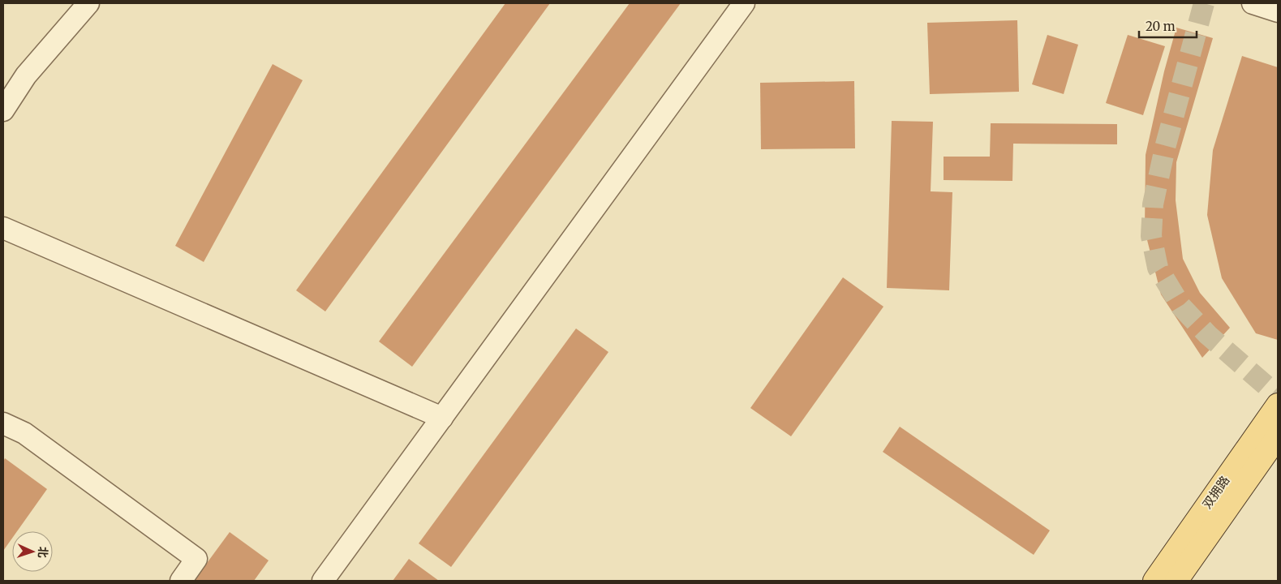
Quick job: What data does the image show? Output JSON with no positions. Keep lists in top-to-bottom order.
{
  "streets": {
    "main road": ["双拥路"]
  },
  "scale_bar": "20 m",
  "north": "right"
}
